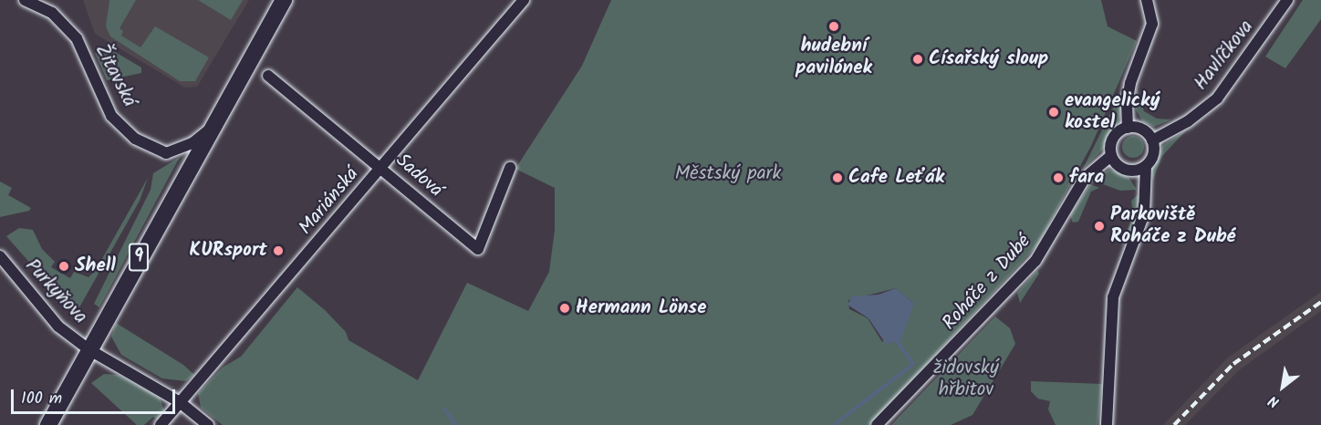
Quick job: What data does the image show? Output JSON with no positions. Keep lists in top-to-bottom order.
{
  "streets": {
    "main road": ["9"],
    "street": [
      "Havlíčkova",
      "Žitavská",
      "Sadová",
      "Mariánská",
      "Roháče z Dubé",
      "Purkyňova"
    ]
  },
  "crossings": [
    ["Havlíčkova", "Roháče z Dubé"],
    ["Žitavská", "9"],
    ["Sadová", "Mariánská"],
    ["Mariánská", "Purkyňova"],
    ["9", "Purkyňova"]
  ],
  "parks": ["Městský park", "židovský hřbitov"],
  "places": [
    "hudební pavilónek",
    "Císařský sloup",
    "evangelický kostel",
    "Cafe Leťák",
    "fara",
    "Parkoviště Roháče z Dubé",
    "KURsport",
    "Shell",
    "Hermann Lönse"
  ],
  "scale_bar": "100 m",
  "north": "bottom left"
}
